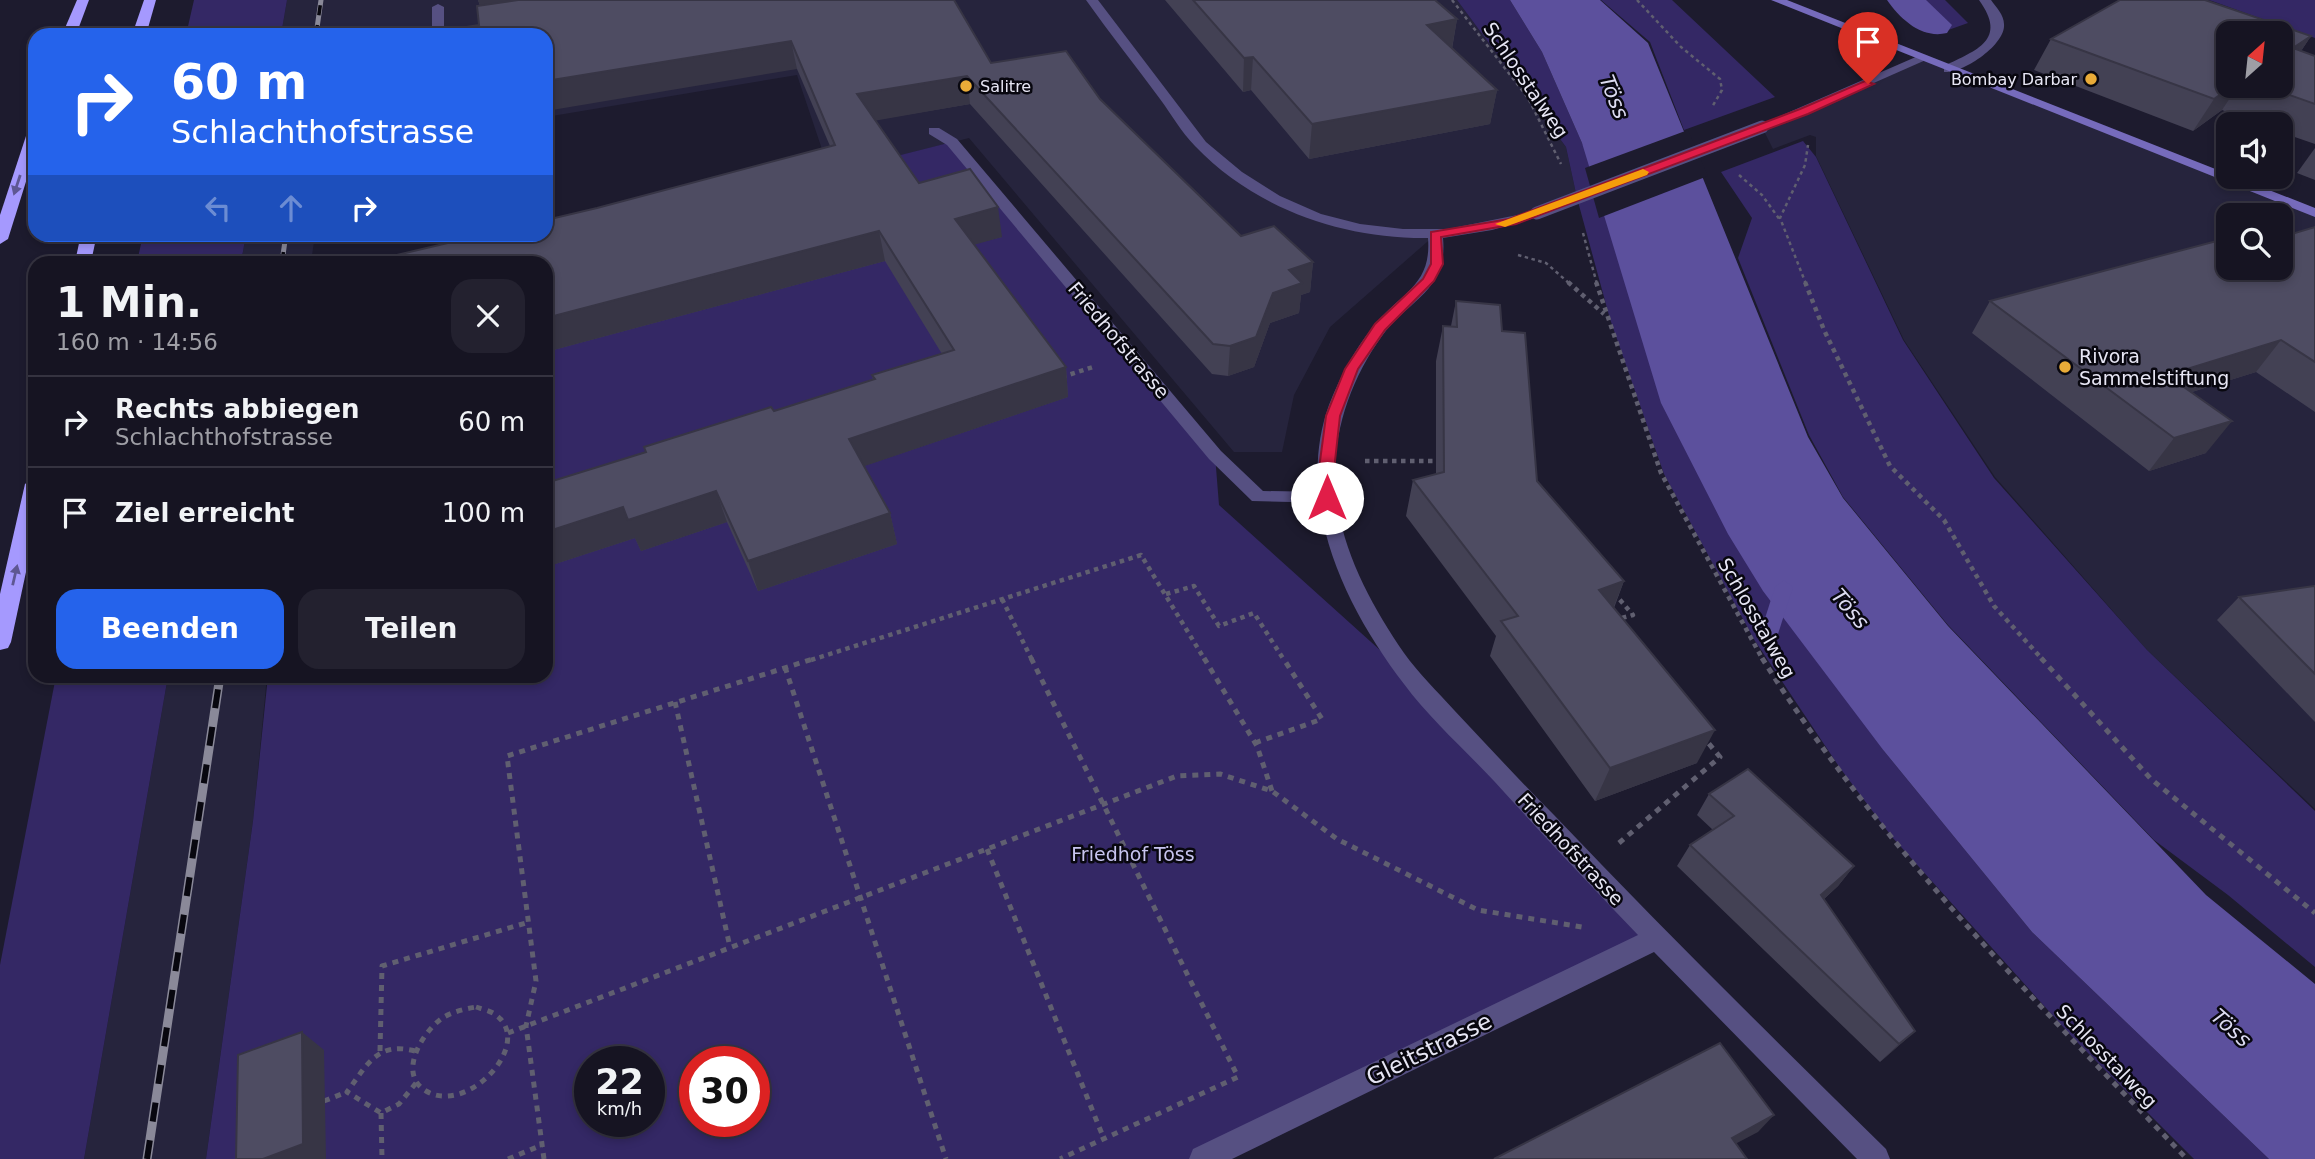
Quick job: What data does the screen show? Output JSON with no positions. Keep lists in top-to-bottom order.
{
  "streets": {
    "street": ["Friedhofstrasse", "Gleitstrasse"],
    "path": ["Schlosstalweg"]
  },
  "crossings": [
    ["Friedhofstrasse", "Gleitstrasse"]
  ],
  "water": ["Töss"],
  "parks": ["Friedhof Töss"],
  "places": ["Bombay Darbar", "Salitre", "Rivora Sammelstiftung"],
  "north": "top right",
  "page": {
    "turn": ["60 m", "Schlachthofstrasse"],
    "heading": ["1 Min.", "160 m · 14:56"],
    "list": [
      {
        "name": "Rechts abbiegen",
        "note": "Schlachthofstrasse",
        "value": "60 m"
      },
      {
        "name": "Ziel erreicht",
        "value": "100 m"
      }
    ],
    "buttons": ["Beenden", "Teilen"],
    "speed": "22 km/h",
    "limit": "30"
  }
}
